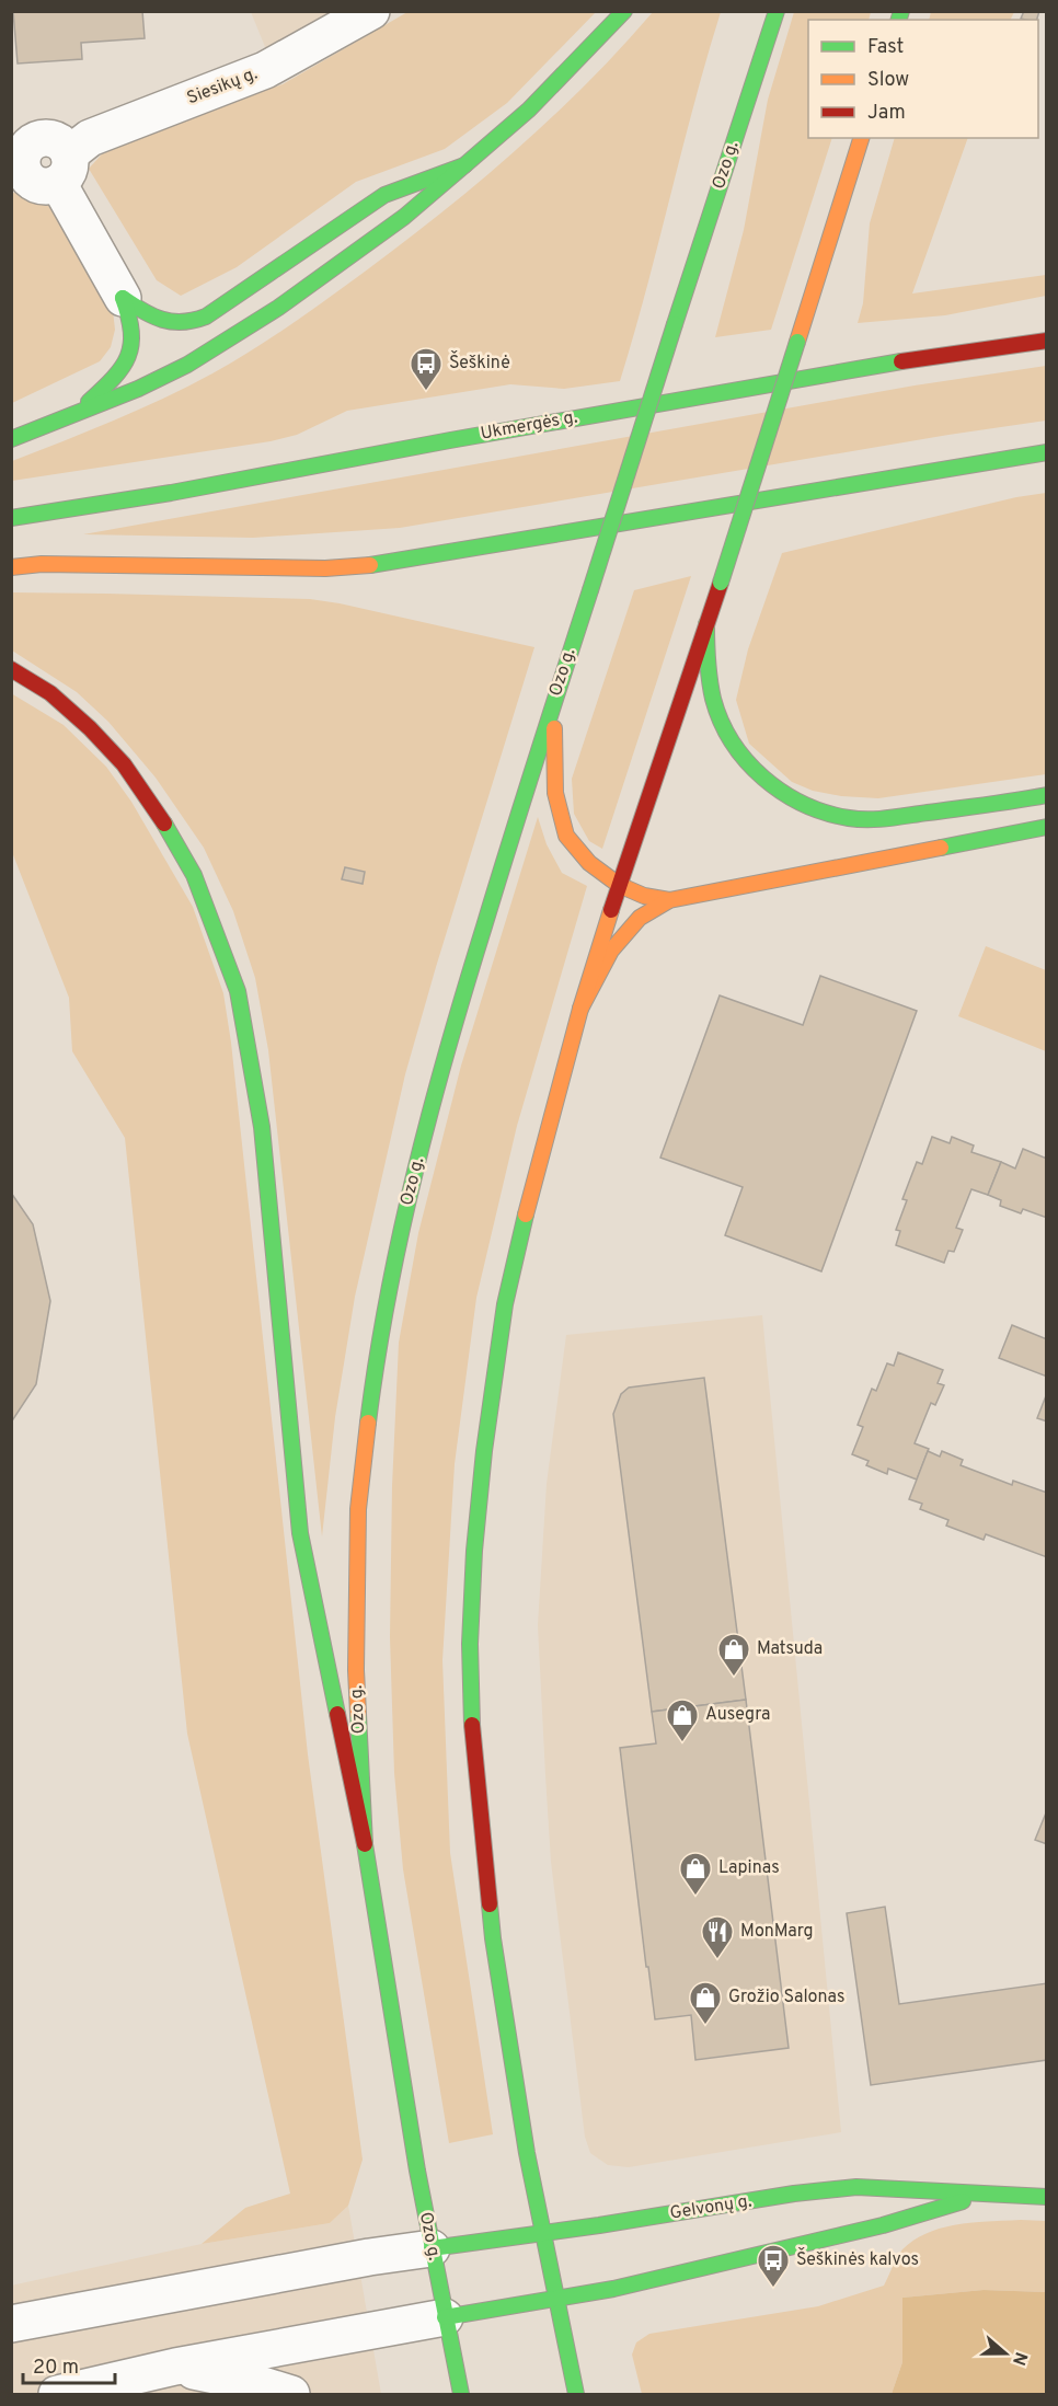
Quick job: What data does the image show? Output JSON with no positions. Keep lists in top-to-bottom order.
{
  "streets": {
    "main road": ["Ozo g.", "Ukmergės g.", "Gelvonų g."],
    "street": ["Siesikų g."]
  },
  "crossings": [
    ["Ozo g.", "Gelvonų g."]
  ],
  "places": {
    "bus stop": ["Šeškinė", "Šeškinės kalvos"],
    "shop": [
      "Matsuda",
      "Ausegra",
      "Lapinas",
      "Grožio Salonas"
    ],
    "restaurant": ["MonMarg"]
  },
  "legend": ["Fast", "Slow", "Jam"],
  "scale_bar": "20 m",
  "north": "right"
}
